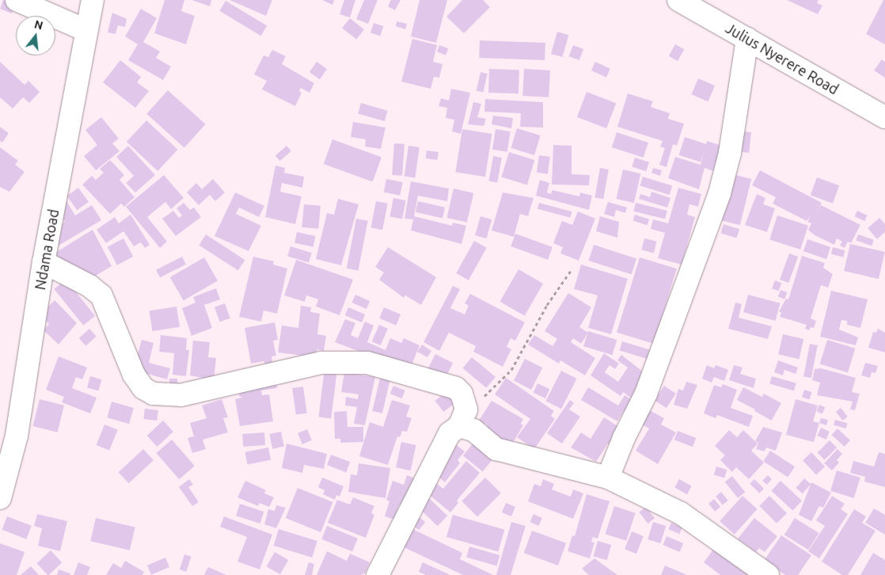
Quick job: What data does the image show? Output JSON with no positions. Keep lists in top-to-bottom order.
{
  "streets": {
    "main road": ["Julius Nyerere Road", "Ndama Road"]
  },
  "north": "top"
}
